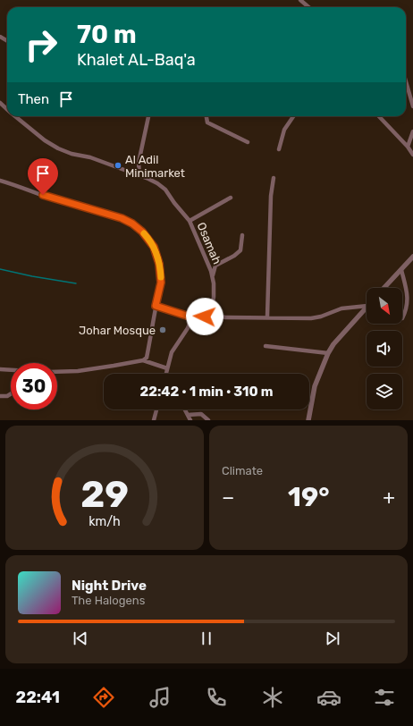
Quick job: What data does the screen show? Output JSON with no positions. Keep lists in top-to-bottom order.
{
  "streets": {
    "street": ["Osamah"]
  },
  "places": ["Al Adil Minimarket", "Johar Mosque"],
  "north": "bottom right",
  "page": {
    "turn": ["70 m", "Khalet AL-Baq'a"],
    "then": "Then",
    "limit": "30",
    "trip": "22:42 · 1 min · 310 m",
    "tile": "Climate",
    "heat": ["−", "19°", "+"],
    "song": ["Night Drive", "The Halogens"],
    "tabs": "22:41",
    "gauge": ["29", "km/h"]
  }
}
